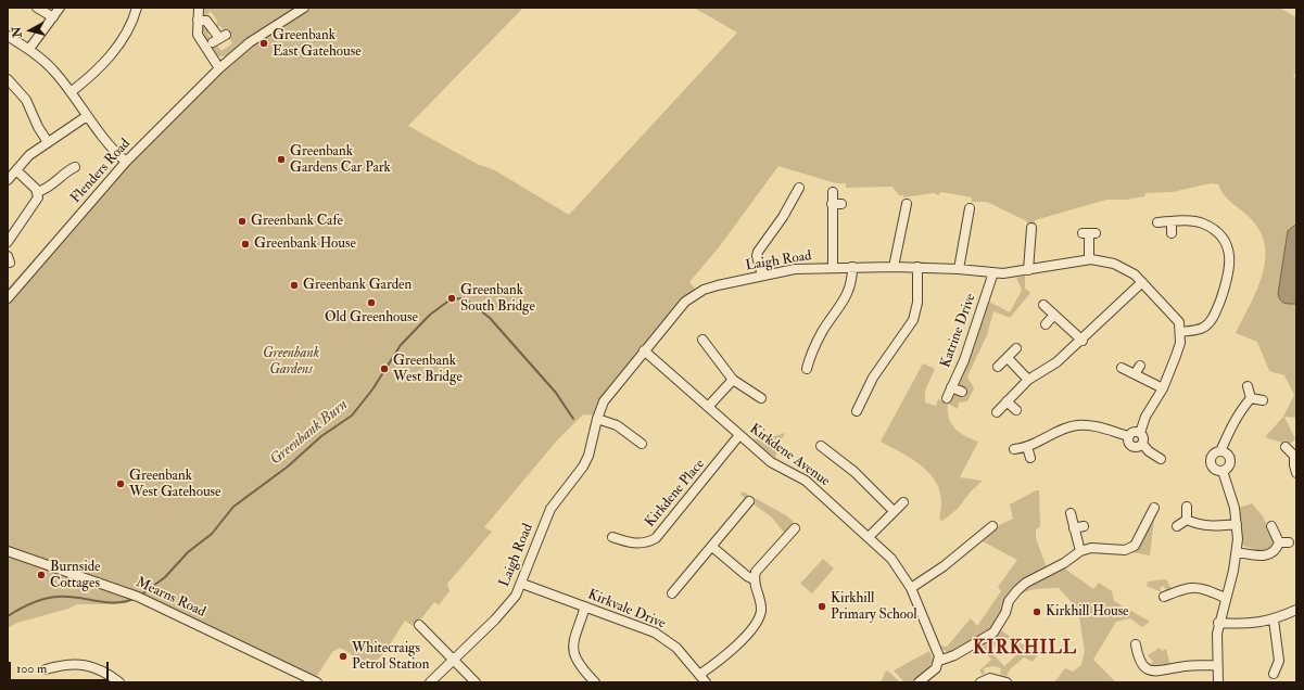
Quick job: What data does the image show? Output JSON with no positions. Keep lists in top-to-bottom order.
{
  "streets": {
    "street": [
      "Flenders Road",
      "Laigh Road",
      "Katrine Drive",
      "Kirkdene Avenue",
      "Kirkdene Place",
      "Mearns Road",
      "Kirkvale Drive"
    ]
  },
  "crossings": [
    ["Laigh Road", "Katrine Drive"],
    ["Laigh Road", "Kirkdene Avenue"],
    ["Laigh Road", "Kirkvale Drive"],
    ["Kirkdene Avenue", "Kirkdene Place"]
  ],
  "districts": ["KIRKHILL"],
  "water": ["Greenbank Burn"],
  "parks": ["Greenbank Gardens"],
  "places": [
    "Greenbank East Gatehouse",
    "Greenbank Gardens Car Park",
    "Greenbank Cafe",
    "Greenbank House",
    "Greenbank Garden",
    "Greenbank South Bridge",
    "Old Greenhouse",
    "Greenbank West Bridge",
    "Greenbank West Gatehouse",
    "Burnside Cottages",
    "Kirkhill Primary School",
    "Kirkhill House",
    "Whitecraigs Petrol Station"
  ],
  "scale_bar": "100 m",
  "north": "left"
}
